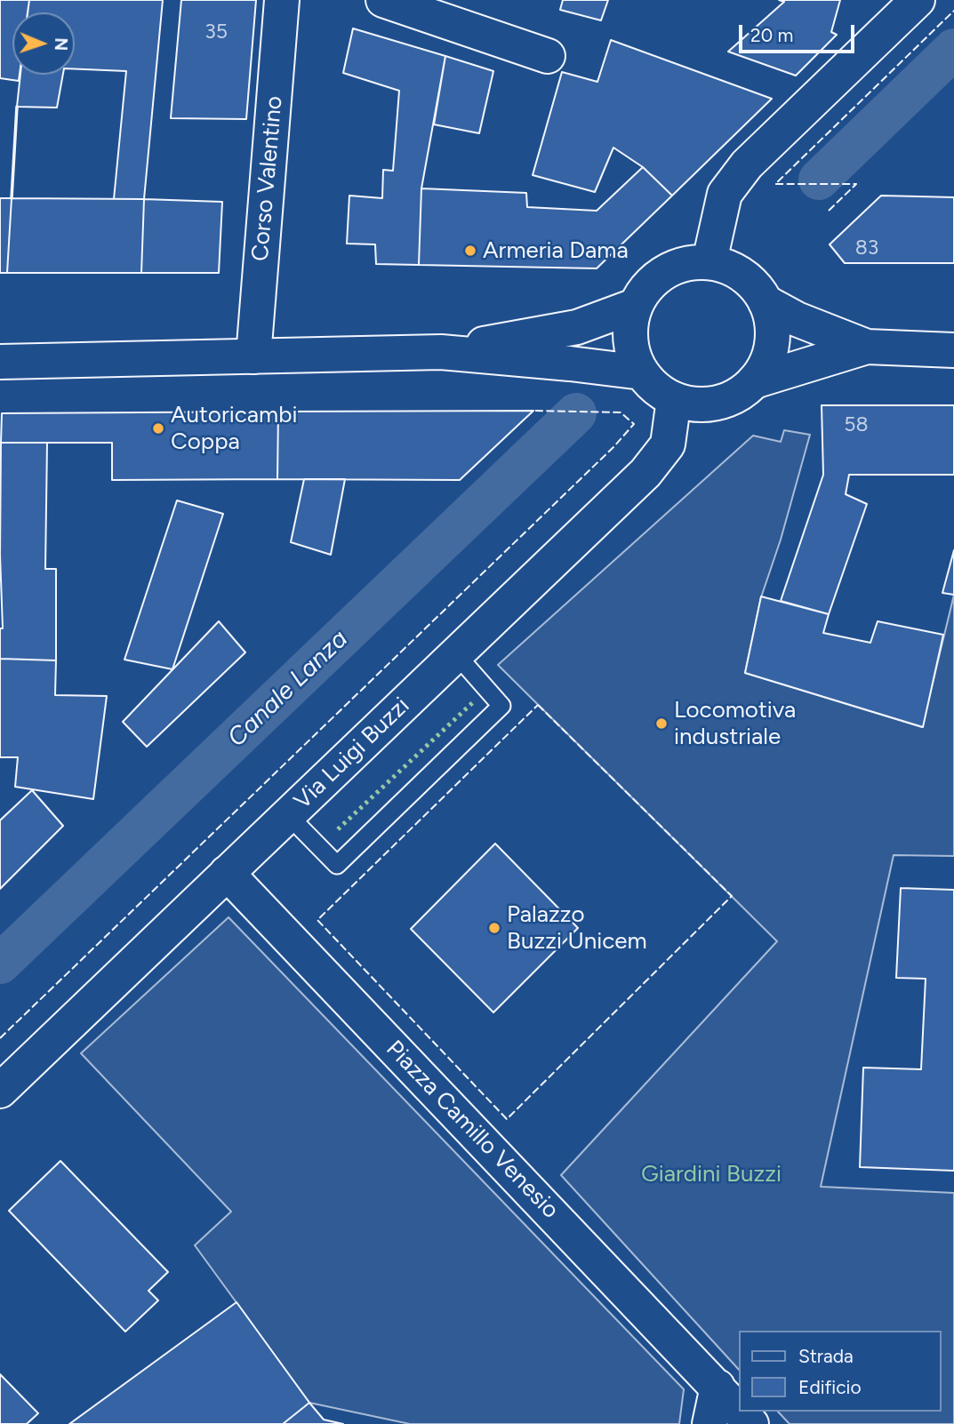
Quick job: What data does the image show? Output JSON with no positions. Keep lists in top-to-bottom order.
{
  "streets": {
    "street": ["Corso Valentino", "Via Luigi Buzzi", "Piazza Camillo Venesio"]
  },
  "crossings": [
    ["Via Luigi Buzzi", "Piazza Camillo Venesio"]
  ],
  "water": ["Canale Lanza"],
  "parks": ["Giardini Buzzi"],
  "places": [
    "Armeria Dama",
    "Autoricambi Coppa",
    "Locomotiva industriale",
    "Palazzo Buzzi Unicem"
  ],
  "house_numbers": ["35", "83", "58"],
  "legend": ["Strada", "Edificio"],
  "scale_bar": "20 m",
  "north": "right"
}
